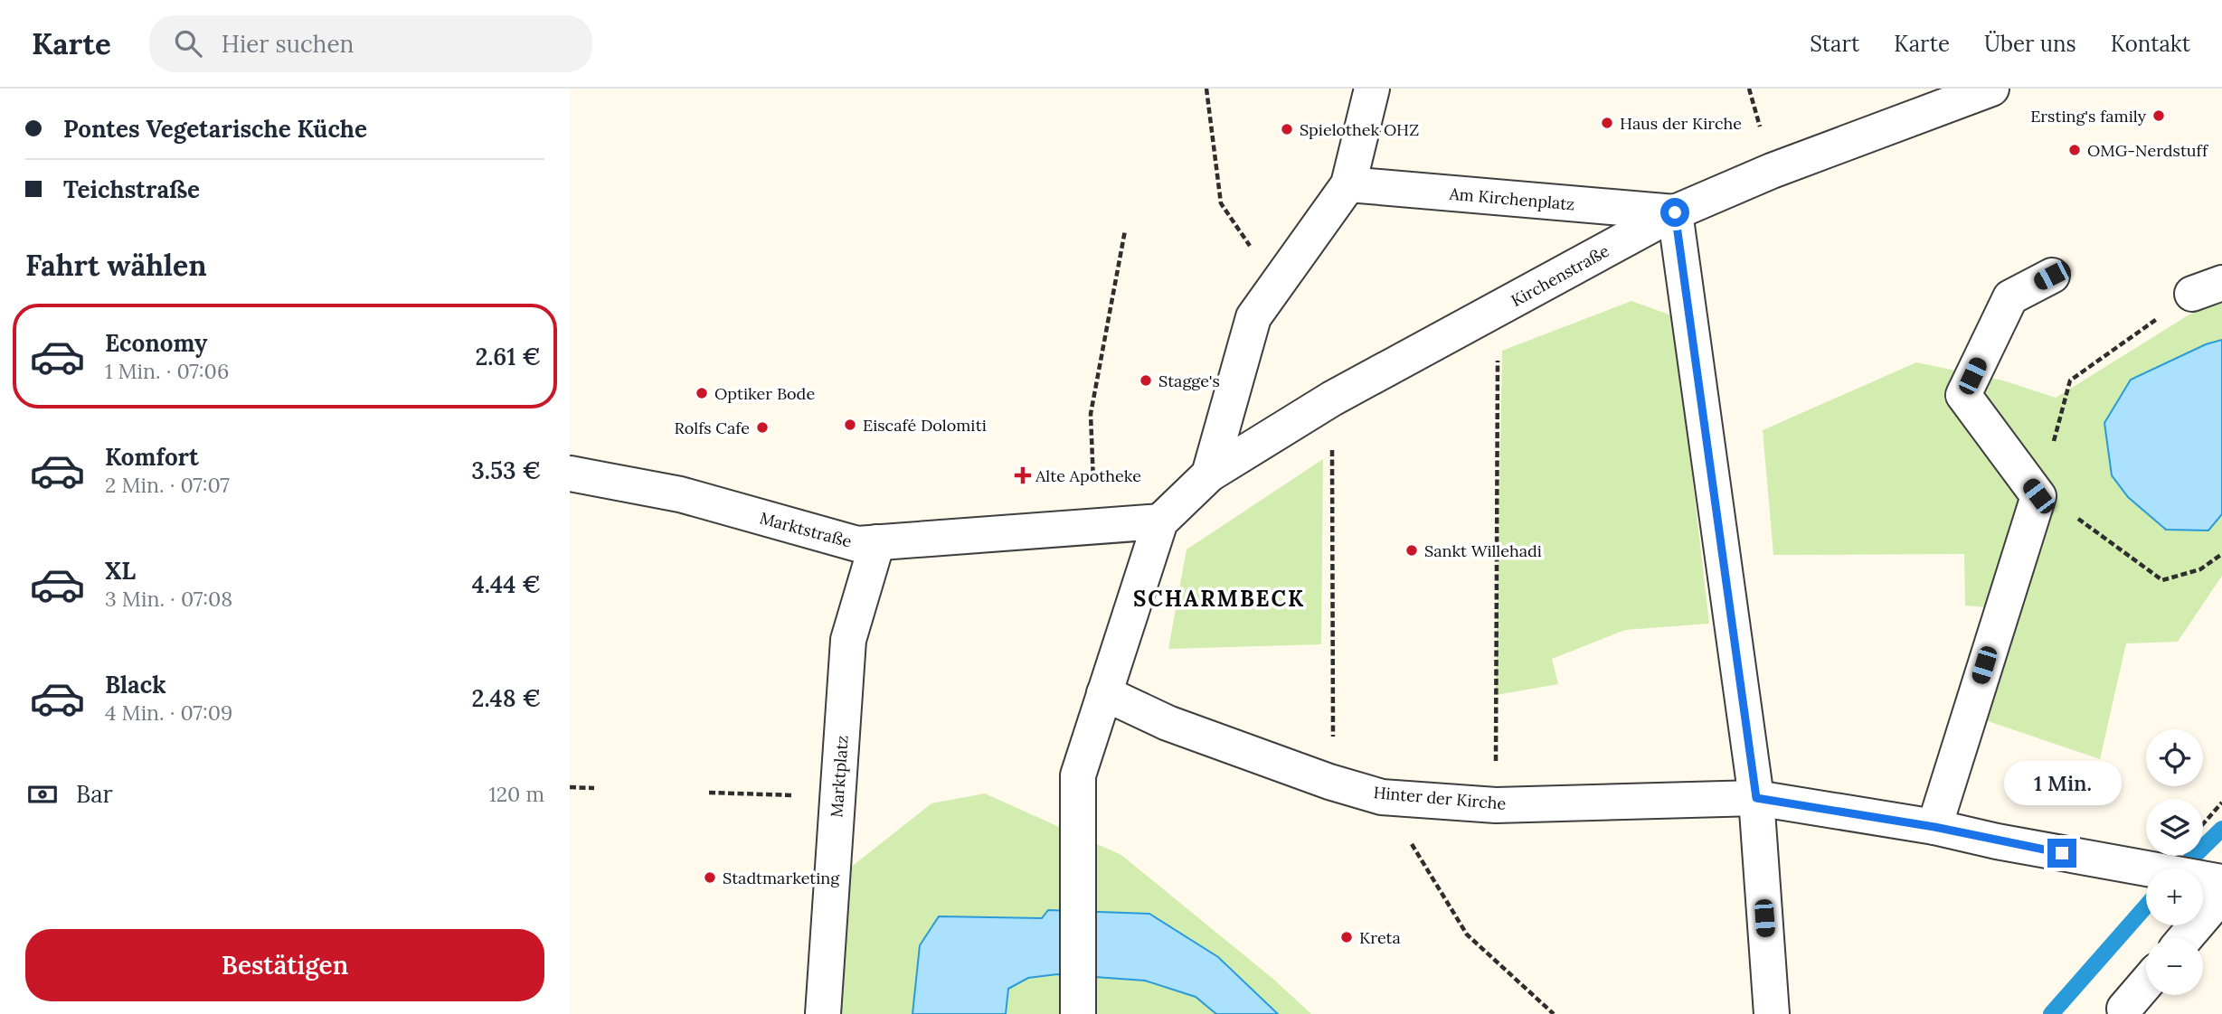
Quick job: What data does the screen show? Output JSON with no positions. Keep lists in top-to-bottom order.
{
  "streets": {
    "street": [
      "Am Kirchenplatz",
      "Kirchenstraße",
      "Marktstraße",
      "Marktplatz",
      "Hinter der Kirche"
    ]
  },
  "crossings": [
    ["Am Kirchenplatz", "Kirchenstraße"],
    ["Kirchenstraße", "Marktstraße"],
    ["Marktstraße", "Marktplatz"]
  ],
  "districts": ["SCHARMBECK"],
  "places": {
    "other": [
      "Ersting's family",
      "Haus der Kirche",
      "Spielothek OHZ",
      "OMG-Nerdstuff",
      "Stagge's",
      "Optiker Bode",
      "Eiscafé Dolomiti",
      "Rolfs Cafe",
      "Sankt Willehadi",
      "Stadtmarketing",
      "Kreta"
    ],
    "health": ["Alte Apotheke"]
  },
  "page": {
    "header": "Karte",
    "search": "Hier suchen",
    "nav": [
      "Start",
      "Karte",
      "Über uns",
      "Kontakt"
    ],
    "banner": ["Pontes Vegetarische Küche", "Teichstraße"],
    "heading": "Fahrt wählen",
    "list": [
      {
        "name": "Economy",
        "note": "1 Min. · 07:06",
        "value": "2.61 €"
      },
      {
        "name": "Komfort",
        "note": "2 Min. · 07:07",
        "value": "3.53 €"
      },
      {
        "name": "XL",
        "note": "3 Min. · 07:08",
        "value": "4.44 €"
      },
      {
        "name": "Black",
        "note": "4 Min. · 07:09",
        "value": "2.48 €"
      }
    ],
    "map_buttons": ["+", "−"],
    "pay": ["Bar", "120 m"],
    "bubble": "1 Min.",
    "buttons": "Bestätigen"
  }
}
